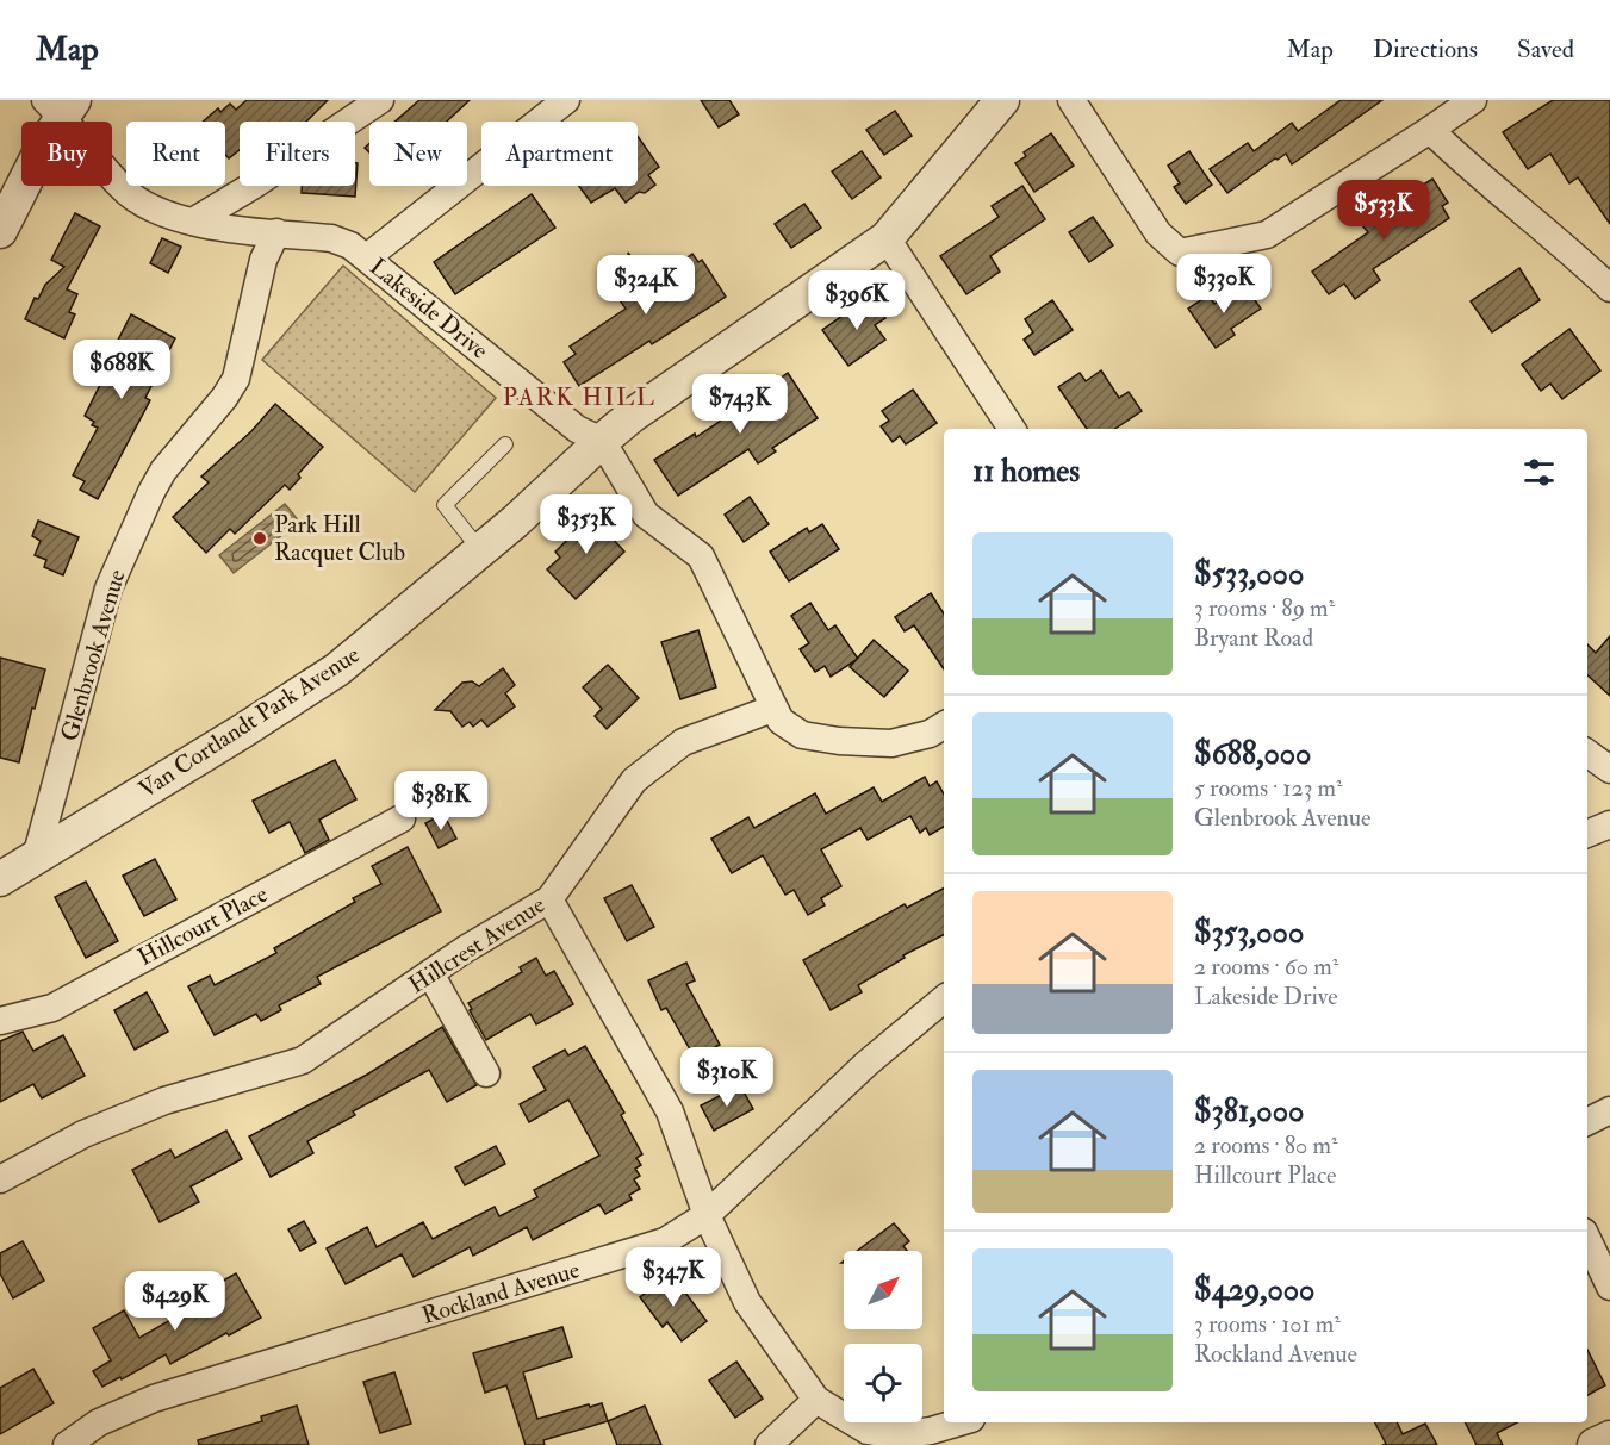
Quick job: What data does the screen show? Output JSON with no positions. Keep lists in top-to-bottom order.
{
  "streets": {
    "street": [
      "Lakeside Drive",
      "Glenbrook Avenue",
      "Van Cortlandt Park Avenue",
      "Hillcourt Place",
      "Hillcrest Avenue",
      "Rockland Avenue"
    ]
  },
  "crossings": [
    ["Lakeside Drive", "Glenbrook Avenue"],
    ["Lakeside Drive", "Van Cortlandt Park Avenue"],
    ["Glenbrook Avenue", "Van Cortlandt Park Avenue"]
  ],
  "districts": ["PARK HILL"],
  "places": ["Park Hill Racquet Club"],
  "north": "top right",
  "page": {
    "header": "Map",
    "nav": ["Map", "Directions", "Saved"],
    "chip": [
      "Buy",
      "Rent",
      "Filters",
      "New",
      "Apartment"
    ],
    "price": [
      "$533K",
      "$330K",
      "$324K",
      "$396K",
      "$688K",
      "$743K",
      "$353K",
      "$381K",
      "$310K",
      "$347K",
      "$429K"
    ],
    "heading": "11 homes",
    "list": [
      {
        "name": "$533,000",
        "note": "3 rooms · 89 m² · Bryant Road"
      },
      {
        "name": "$688,000",
        "note": "5 rooms · 123 m² · Glenbrook Avenue"
      },
      {
        "name": "$353,000",
        "note": "2 rooms · 60 m² · Lakeside Drive"
      },
      {
        "name": "$381,000",
        "note": "2 rooms · 80 m² · Hillcourt Place"
      },
      {
        "name": "$429,000",
        "note": "3 rooms · 101 m² · Rockland Avenue"
      }
    ]
  }
}
